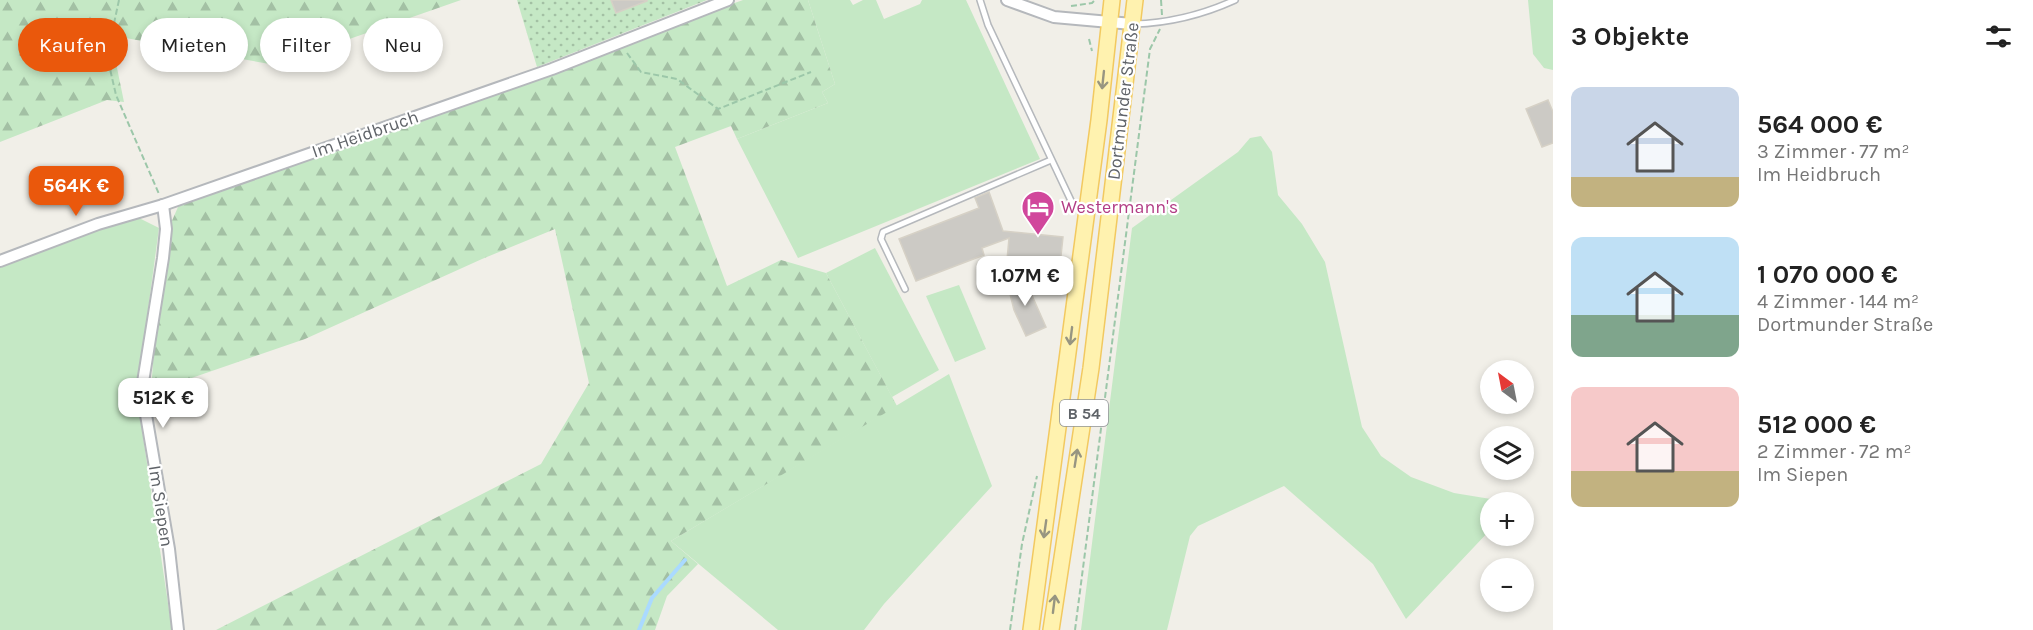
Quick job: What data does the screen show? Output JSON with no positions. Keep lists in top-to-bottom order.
{
  "streets": {
    "main road": ["Dortmunder Straße", "B 54"],
    "street": ["Im Heidbruch", "Im Siepen"]
  },
  "crossings": [
    ["Im Heidbruch", "Im Siepen"]
  ],
  "places": {
    "hotel": ["Westermann's"]
  },
  "north": "top left",
  "page": {
    "heading": "3 Objekte",
    "chip": [
      "Kaufen",
      "Mieten",
      "Filter",
      "Neu"
    ],
    "list": [
      {
        "name": "564 000 €",
        "note": "3 Zimmer · 77 m² · Im Heidbruch"
      },
      {
        "name": "1 070 000 €",
        "note": "4 Zimmer · 144 m² · Dortmunder Straße"
      },
      {
        "name": "512 000 €",
        "note": "2 Zimmer · 72 m² · Im Siepen"
      }
    ],
    "price": ["564K €", "1.07M €", "512K €"],
    "map_buttons": ["+", "−"]
  }
}
